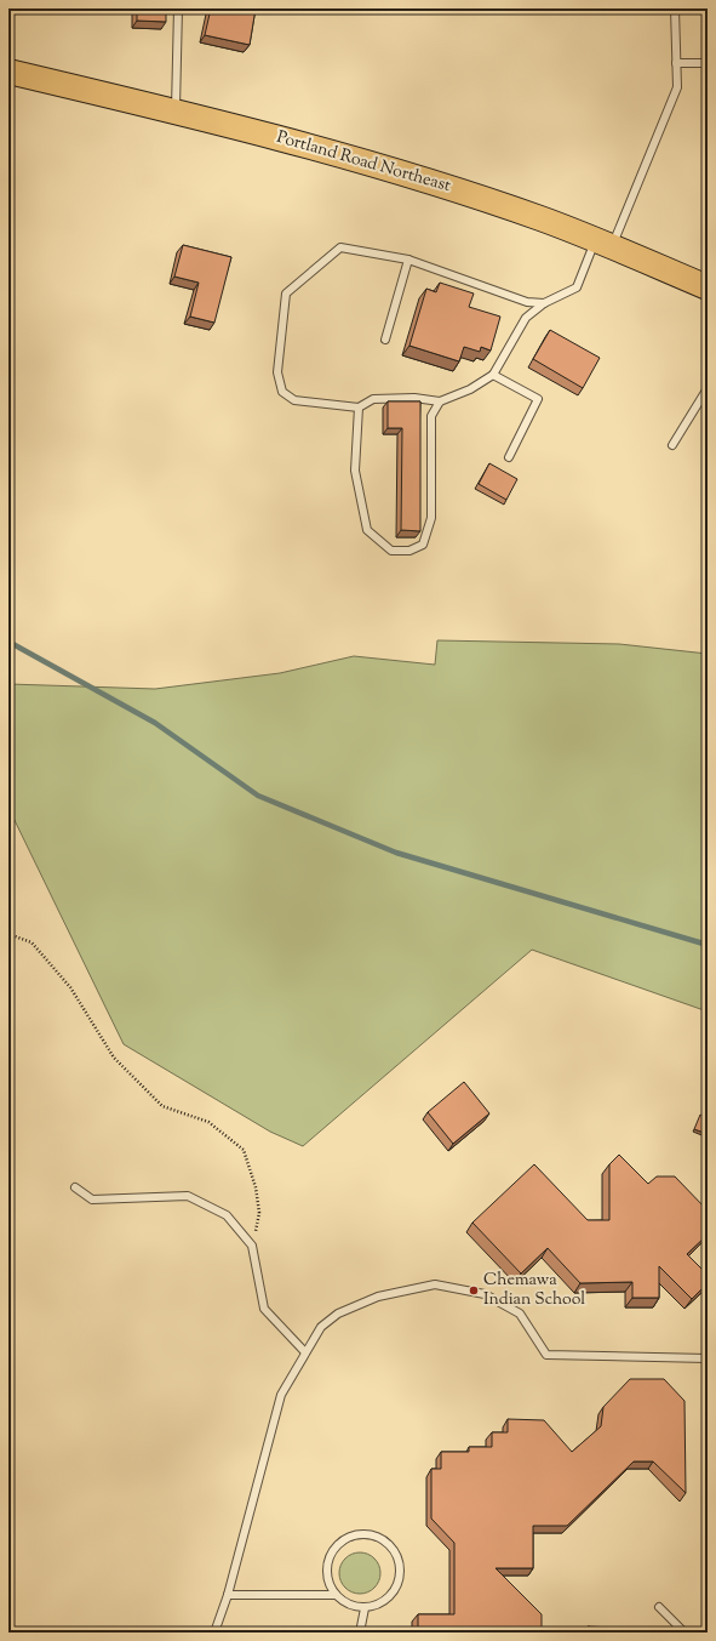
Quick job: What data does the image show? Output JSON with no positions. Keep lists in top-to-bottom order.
{
  "streets": {
    "main road": ["Portland Road Northeast"]
  },
  "places": ["Chemawa Indian School"]
}
